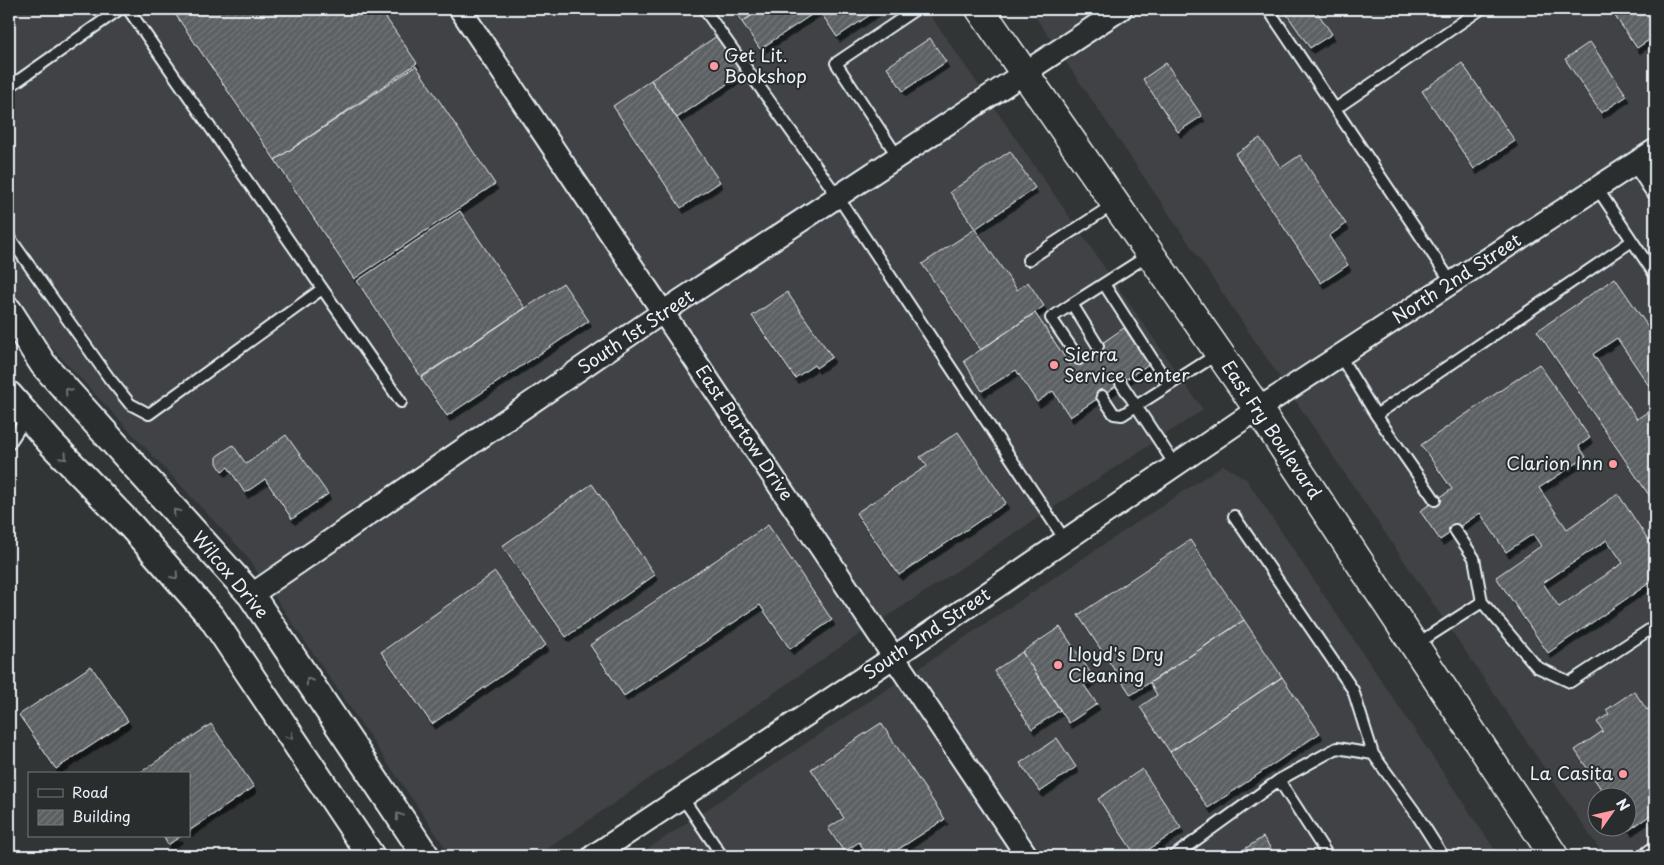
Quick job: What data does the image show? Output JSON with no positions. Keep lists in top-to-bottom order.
{
  "streets": {
    "main road": ["East Fry Boulevard"],
    "street": [
      "North 2nd Street",
      "South 1st Street",
      "East Bartow Drive",
      "Wilcox Drive",
      "South 2nd Street"
    ]
  },
  "crossings": [
    ["North 2nd Street", "East Fry Boulevard"],
    ["North 2nd Street", "South 2nd Street"],
    ["South 1st Street", "East Fry Boulevard"],
    ["South 1st Street", "East Bartow Drive"],
    ["South 1st Street", "Wilcox Drive"],
    ["East Fry Boulevard", "South 2nd Street"],
    ["East Bartow Drive", "South 2nd Street"]
  ],
  "places": [
    "Get Lit. Bookshop",
    "Sierra Service Center",
    "Clarion Inn",
    "Lloyd's Dry Cleaning",
    "La Casita"
  ],
  "legend": ["Road", "Building"],
  "north": "top right"
}
